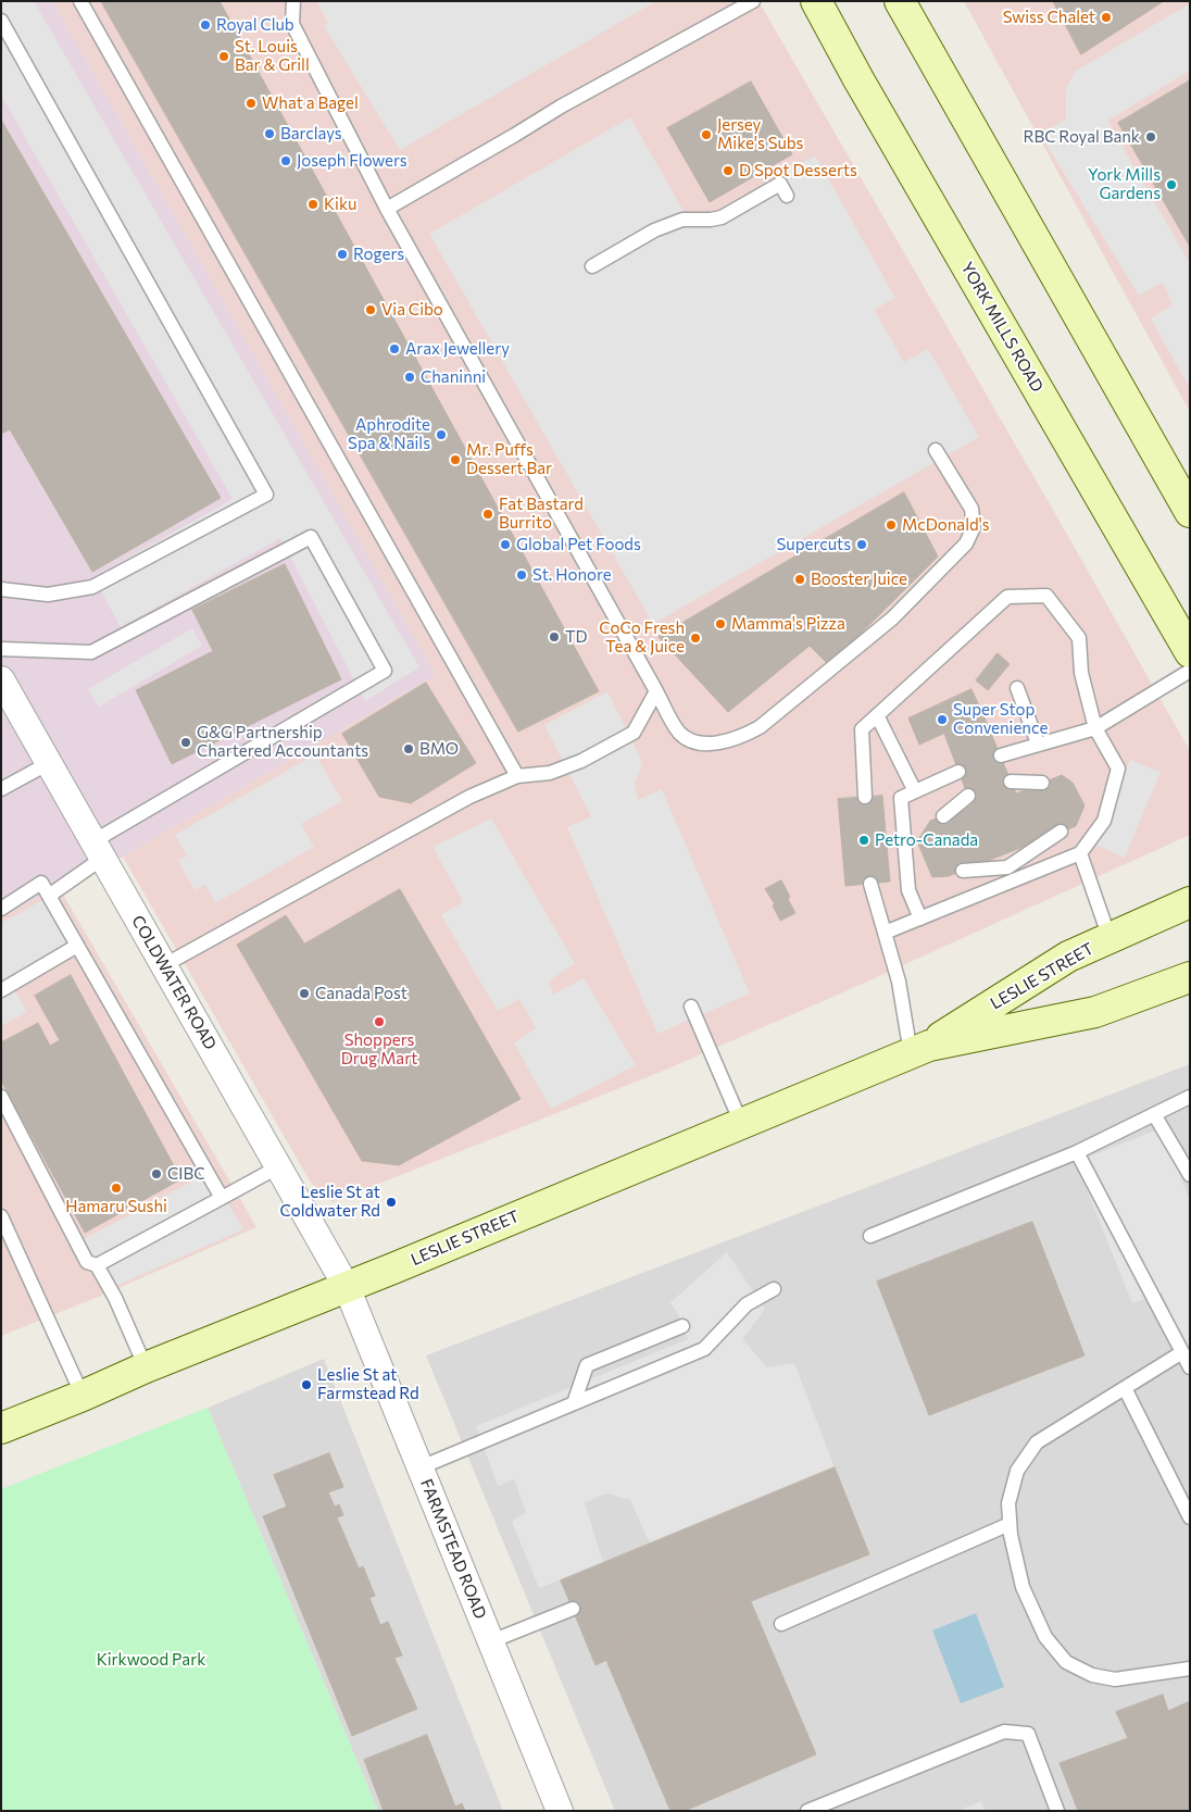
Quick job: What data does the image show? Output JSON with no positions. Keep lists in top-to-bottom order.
{
  "streets": {
    "main road": ["YORK MILLS ROAD", "LESLIE STREET"],
    "street": ["COLDWATER ROAD", "FARMSTEAD ROAD"]
  },
  "crossings": [
    ["LESLIE STREET", "COLDWATER ROAD"],
    ["LESLIE STREET", "FARMSTEAD ROAD"],
    ["COLDWATER ROAD", "FARMSTEAD ROAD"]
  ],
  "parks": ["Kirkwood Park"],
  "places": [
    "Swiss Chalet",
    "Royal Club",
    "St. Louis Bar & Grill",
    "What a Bagel",
    "Barclays",
    "Jersey Mike's Subs",
    "RBC Royal Bank",
    "Joseph Flowers",
    "D Spot Desserts",
    "York Mills Gardens",
    "Kiku",
    "Rogers",
    "Via Cibo",
    "Arax Jewellery",
    "Chaninni",
    "Aphrodite Spa & Nails",
    "Mr. Puffs Dessert Bar",
    "Fat Bastard Burrito",
    "McDonald's",
    "Global Pet Foods",
    "Supercuts",
    "St. Honore",
    "Booster Juice",
    "Mamma's Pizza",
    "TD",
    "CoCo Fresh Tea & Juice",
    "Super Stop Convenience",
    "G&G Partnership Chartered Accountants",
    "BMO",
    "Petro-Canada",
    "Canada Post",
    "Shoppers Drug Mart",
    "CIBC",
    "Hamaru Sushi",
    "Leslie St at Coldwater Rd",
    "Leslie St at Farmstead Rd"
  ]
}
